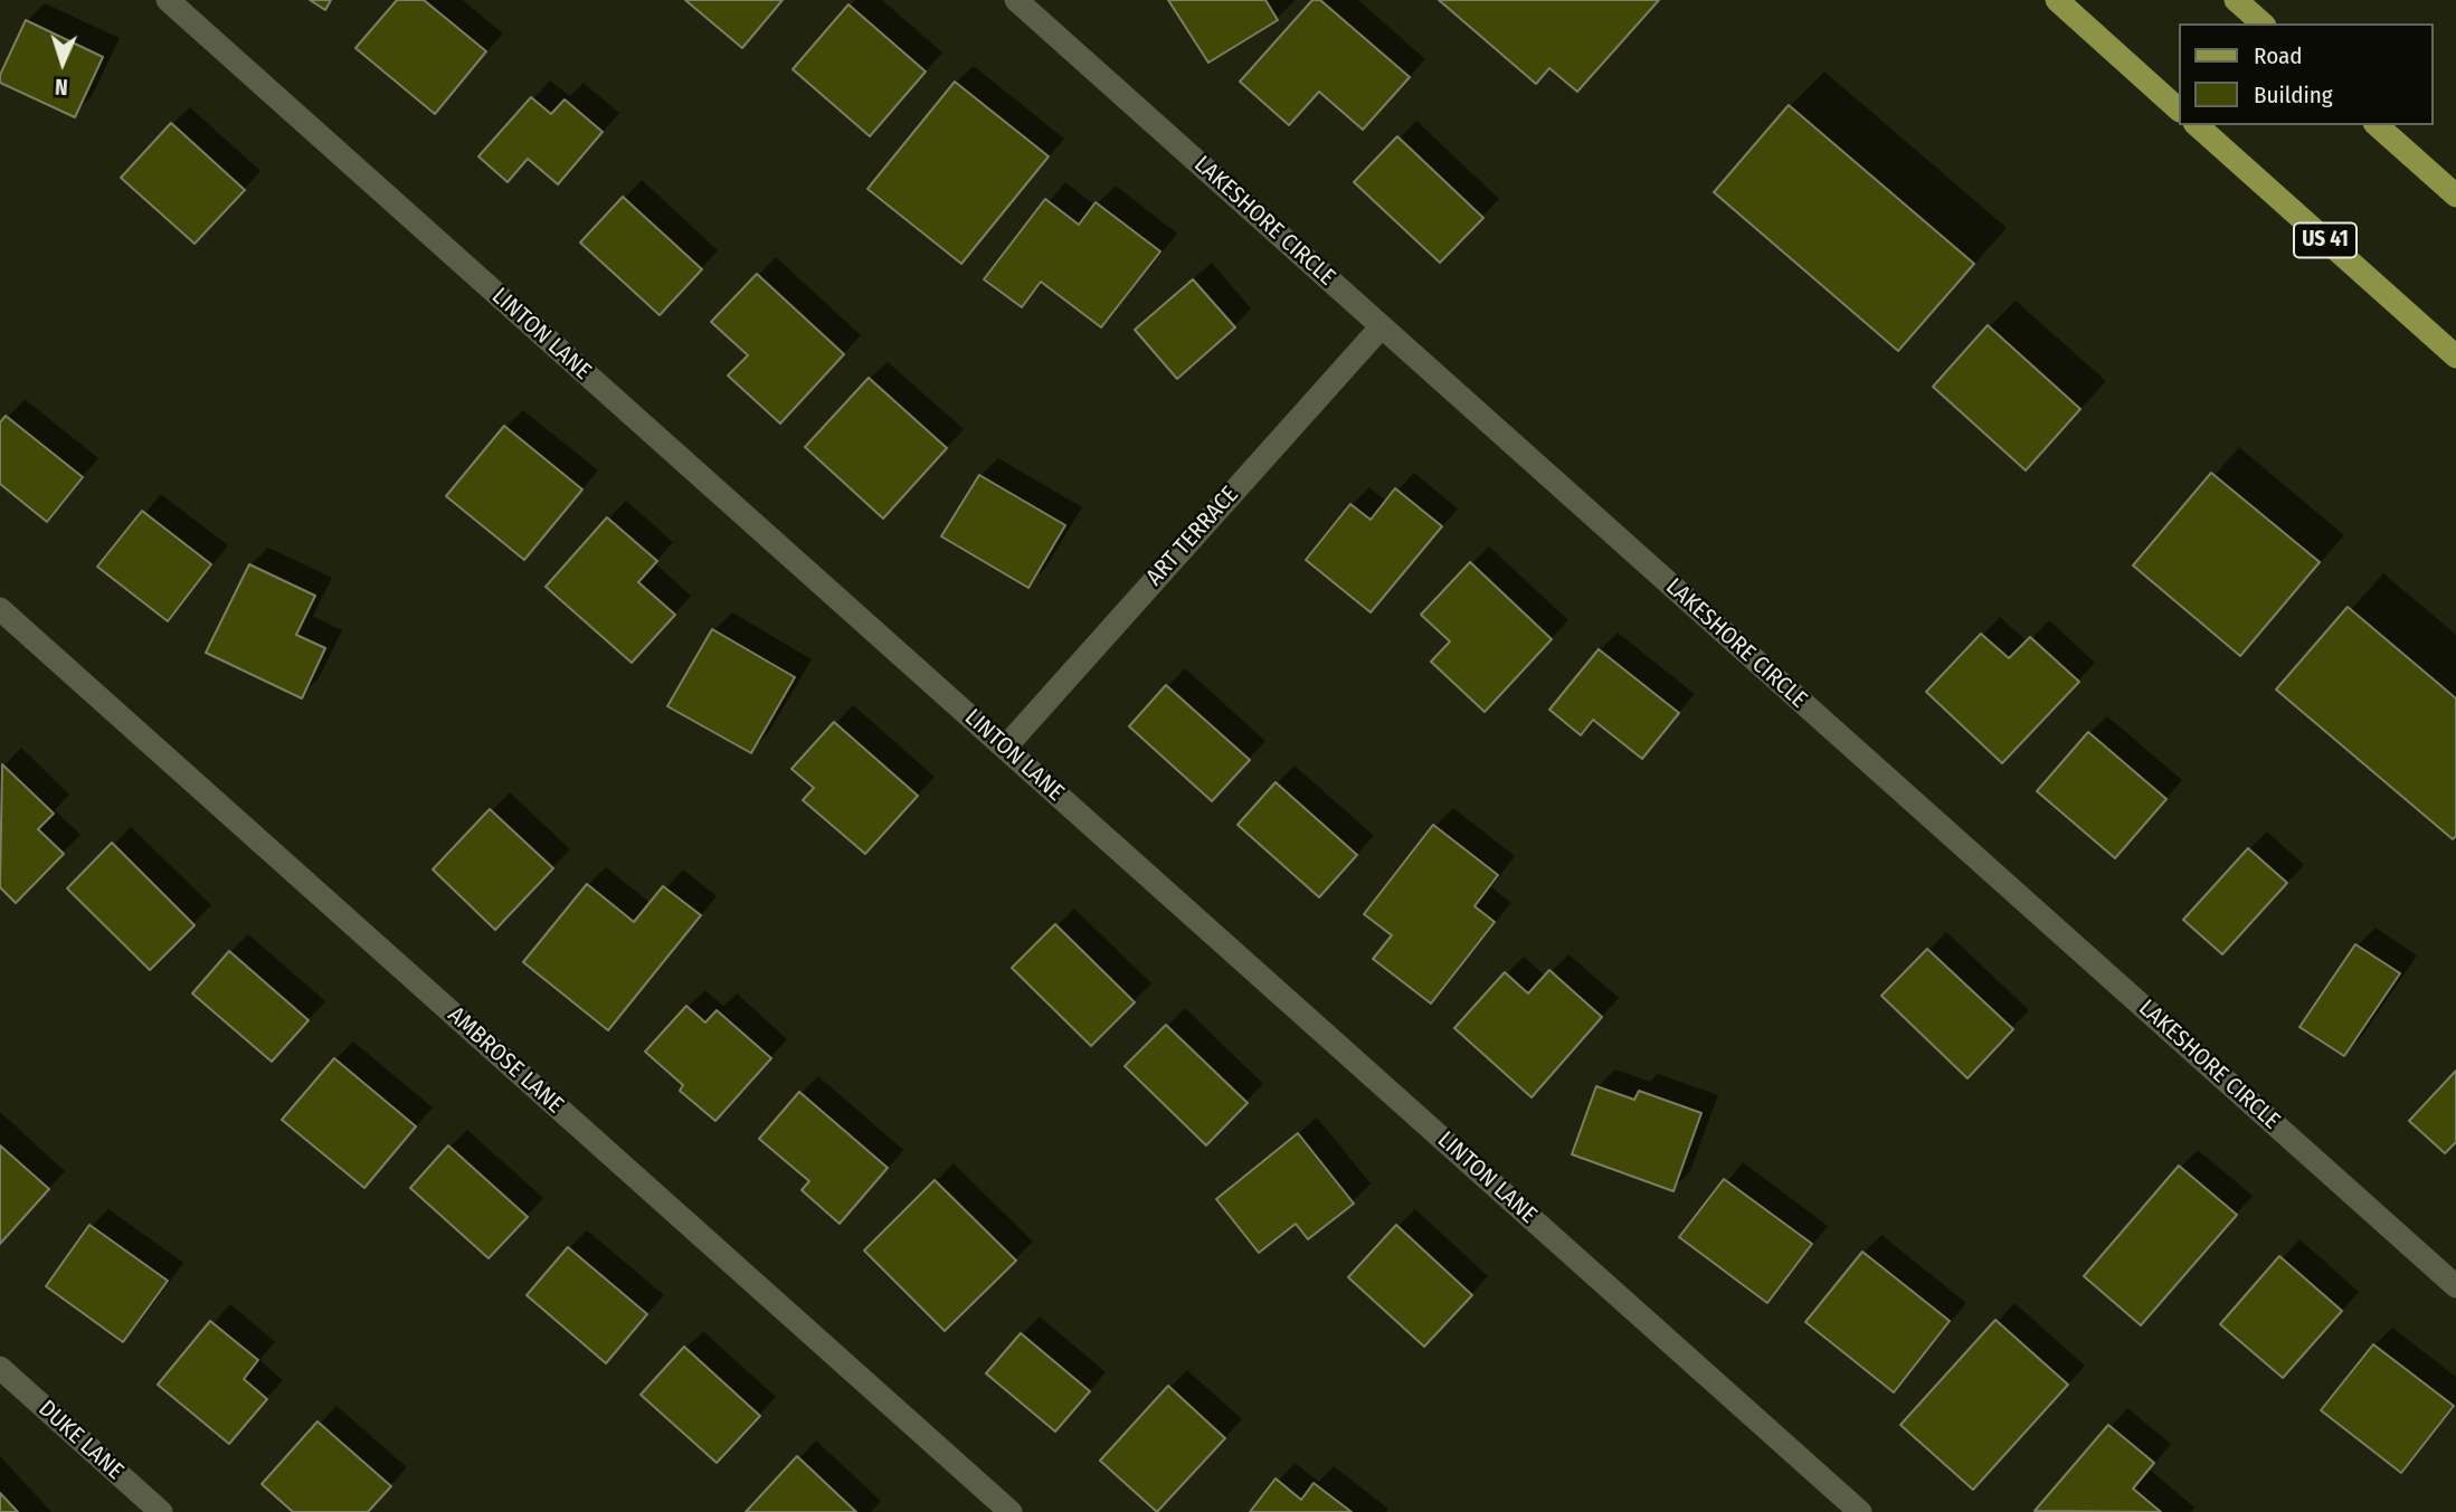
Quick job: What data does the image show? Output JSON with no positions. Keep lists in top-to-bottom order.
{
  "streets": {
    "main road": ["US 41"],
    "street": [
      "LAKESHORE CIRCLE",
      "LINTON LANE",
      "ART TERRACE",
      "AMBROSE LANE",
      "DUKE LANE"
    ]
  },
  "crossings": [
    ["LAKESHORE CIRCLE", "ART TERRACE"],
    ["LINTON LANE", "ART TERRACE"]
  ],
  "legend": ["Road", "Building"],
  "north": "bottom"
}
